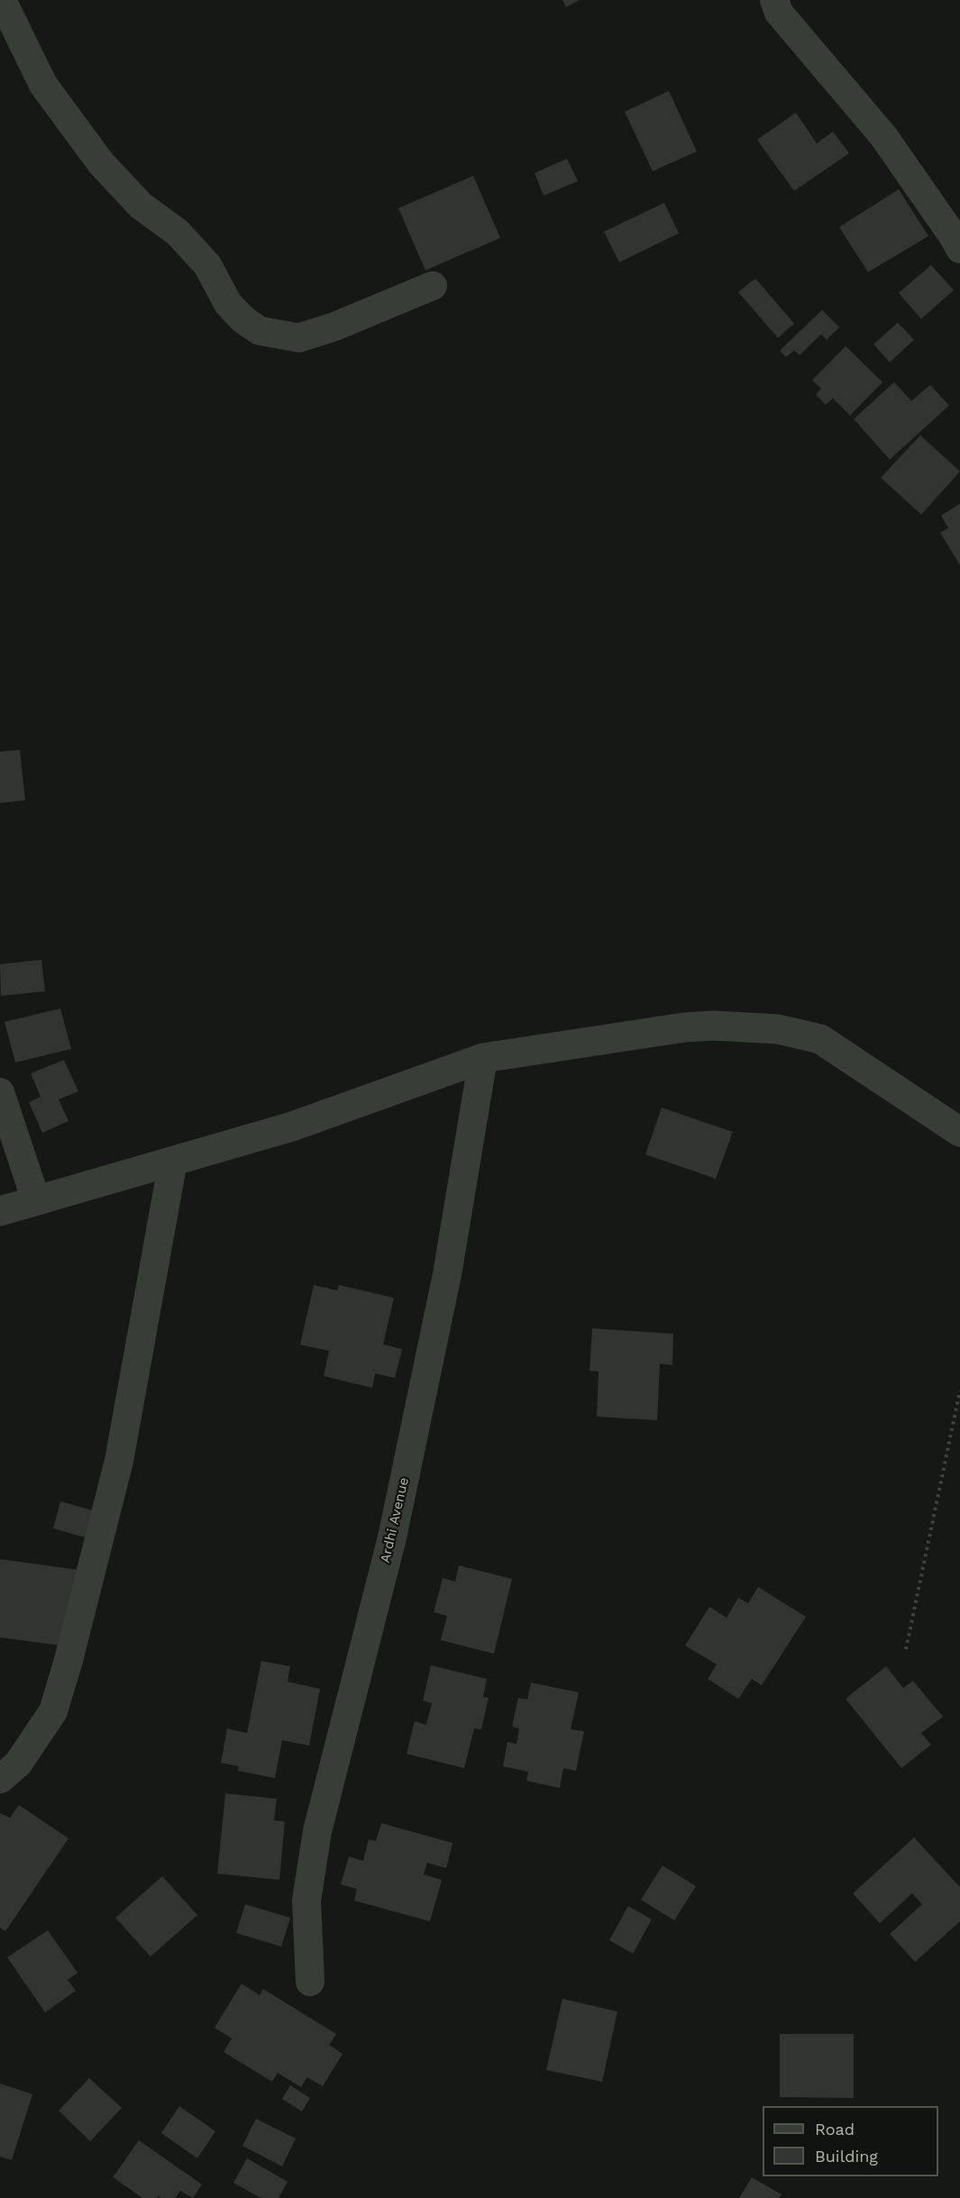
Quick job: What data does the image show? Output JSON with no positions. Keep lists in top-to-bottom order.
{
  "streets": {
    "street": ["Ardhi Avenue"]
  },
  "legend": ["Road", "Building"]
}
